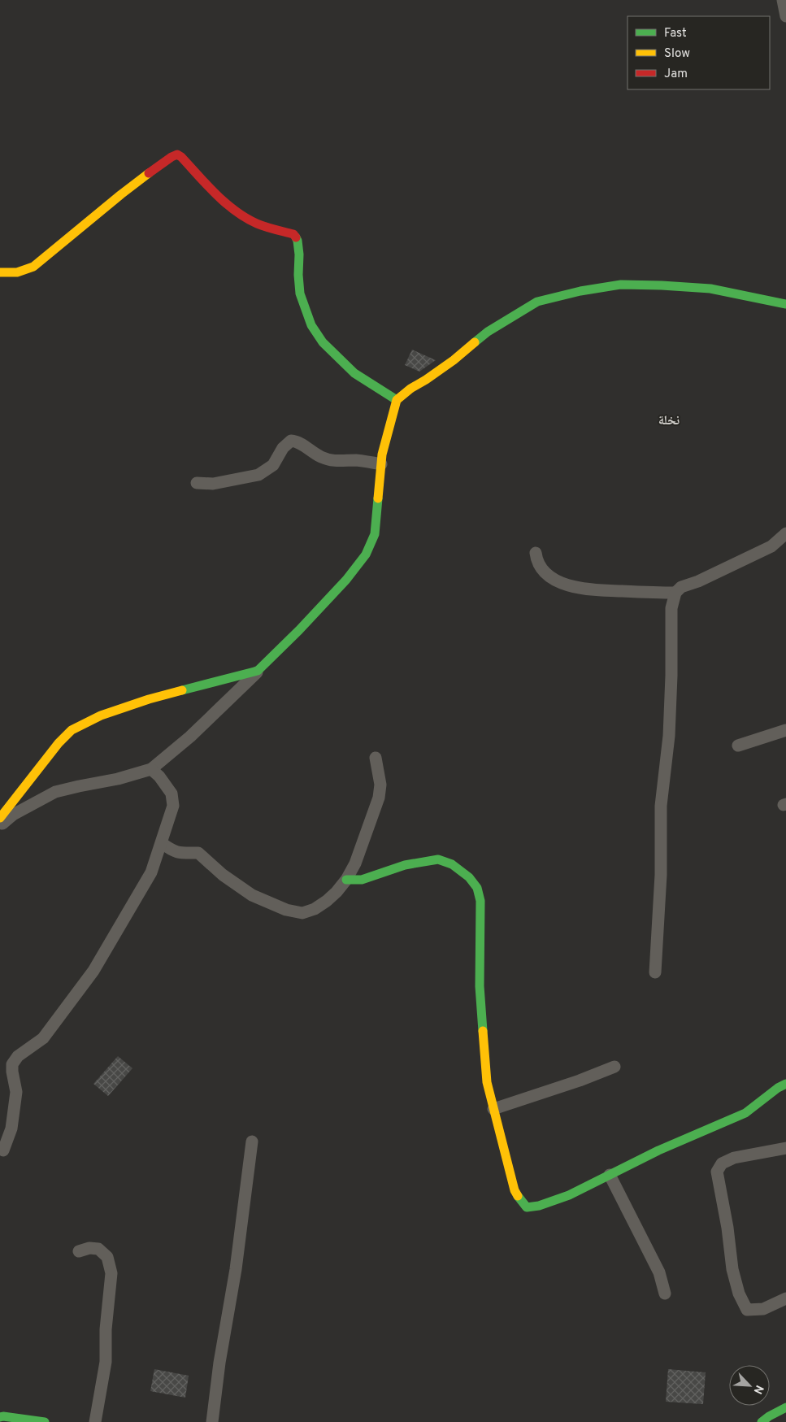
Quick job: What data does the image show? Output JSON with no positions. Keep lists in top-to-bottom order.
{
  "districts": ["نخلة"],
  "legend": ["Fast", "Slow", "Jam"],
  "north": "bottom right"
}
